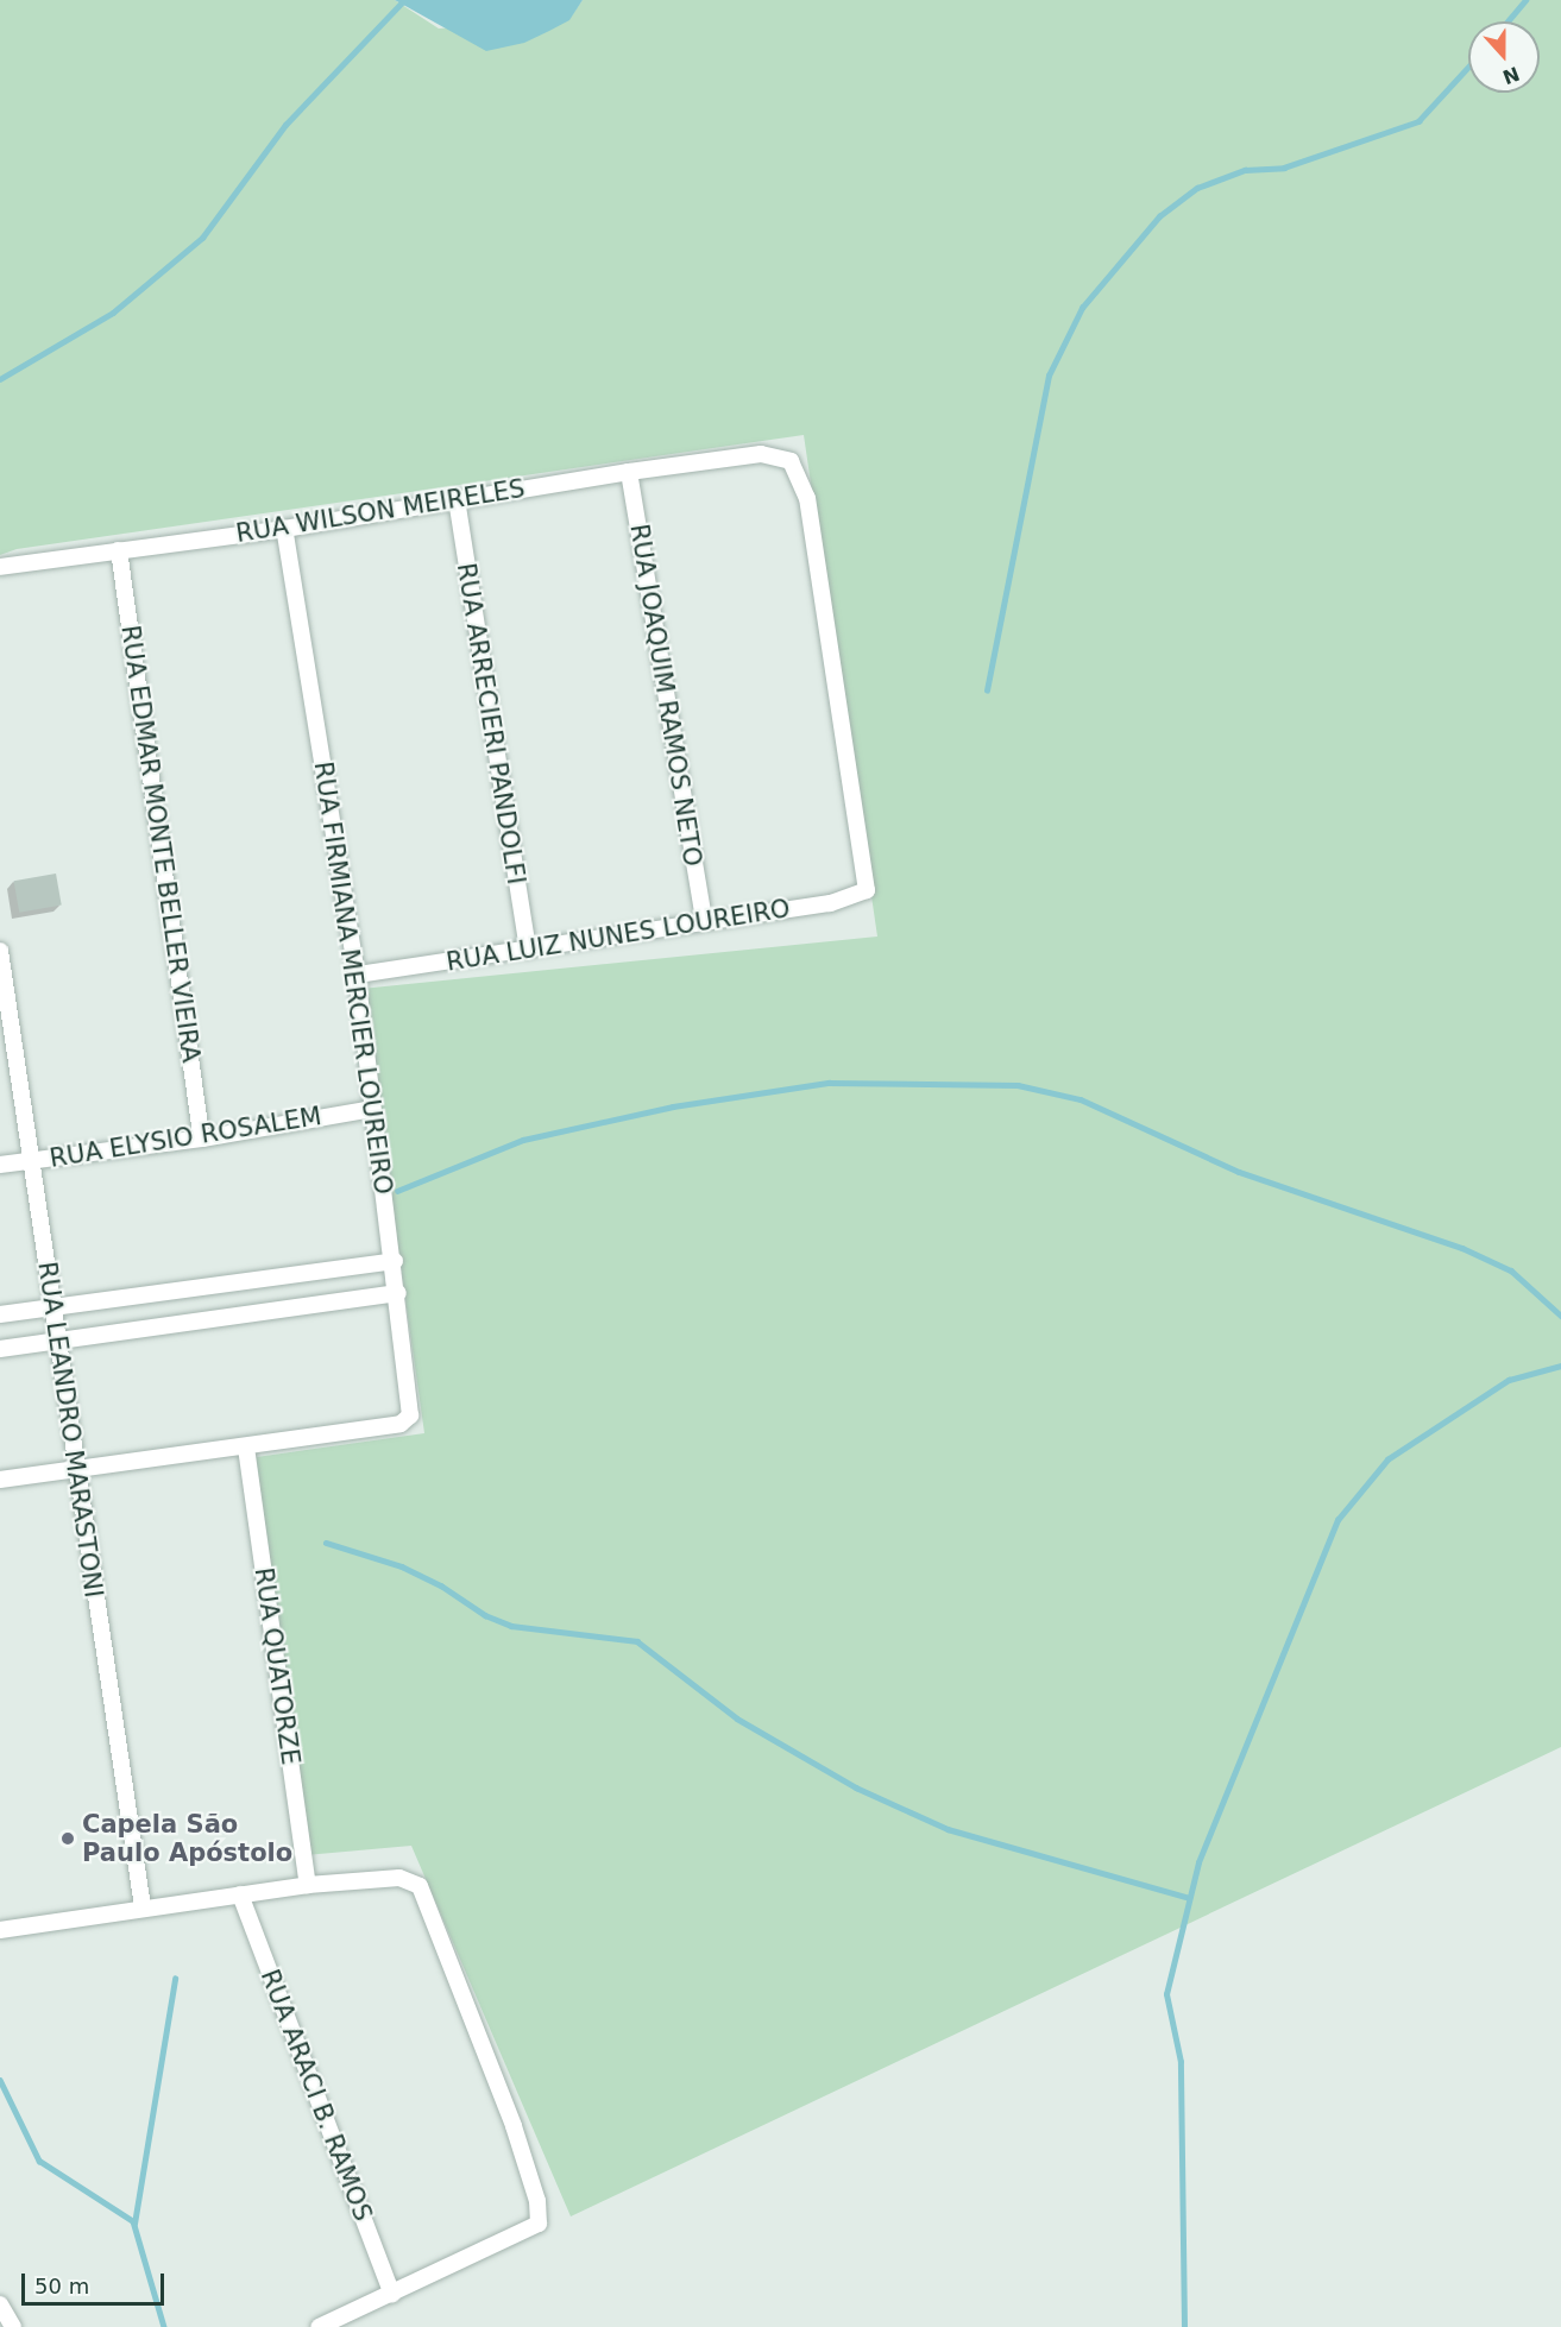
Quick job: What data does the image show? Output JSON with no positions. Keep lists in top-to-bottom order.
{
  "streets": {
    "street": [
      "RUA WILSON MEIRELES",
      "RUA JOAQUIM RAMOS NETO",
      "RUA ARRECIERI PANDOLFI",
      "RUA EDMAR MONTE BELLER VIEIRA",
      "RUA LUIZ NUNES LOUREIRO",
      "RUA FIRMIANA MERCIER LOUREIRO",
      "RUA ELYSIO ROSALEM",
      "RUA LEANDRO MARASTONI",
      "RUA QUATORZE",
      "RUA ARACI B. RAMOS"
    ]
  },
  "crossings": [
    ["RUA WILSON MEIRELES", "RUA JOAQUIM RAMOS NETO"],
    ["RUA WILSON MEIRELES", "RUA ARRECIERI PANDOLFI"],
    ["RUA WILSON MEIRELES", "RUA EDMAR MONTE BELLER VIEIRA"],
    ["RUA WILSON MEIRELES", "RUA LUIZ NUNES LOUREIRO"],
    ["RUA WILSON MEIRELES", "RUA FIRMIANA MERCIER LOUREIRO"],
    ["RUA JOAQUIM RAMOS NETO", "RUA LUIZ NUNES LOUREIRO"],
    ["RUA ARRECIERI PANDOLFI", "RUA LUIZ NUNES LOUREIRO"],
    ["RUA EDMAR MONTE BELLER VIEIRA", "RUA ELYSIO ROSALEM"],
    ["RUA LUIZ NUNES LOUREIRO", "RUA FIRMIANA MERCIER LOUREIRO"],
    ["RUA FIRMIANA MERCIER LOUREIRO", "RUA ELYSIO ROSALEM"],
    ["RUA FIRMIANA MERCIER LOUREIRO", "RUA QUATORZE"],
    ["RUA ELYSIO ROSALEM", "RUA LEANDRO MARASTONI"]
  ],
  "places": ["Capela São Paulo Apóstolo"],
  "scale_bar": "50 m",
  "north": "bottom"
}
